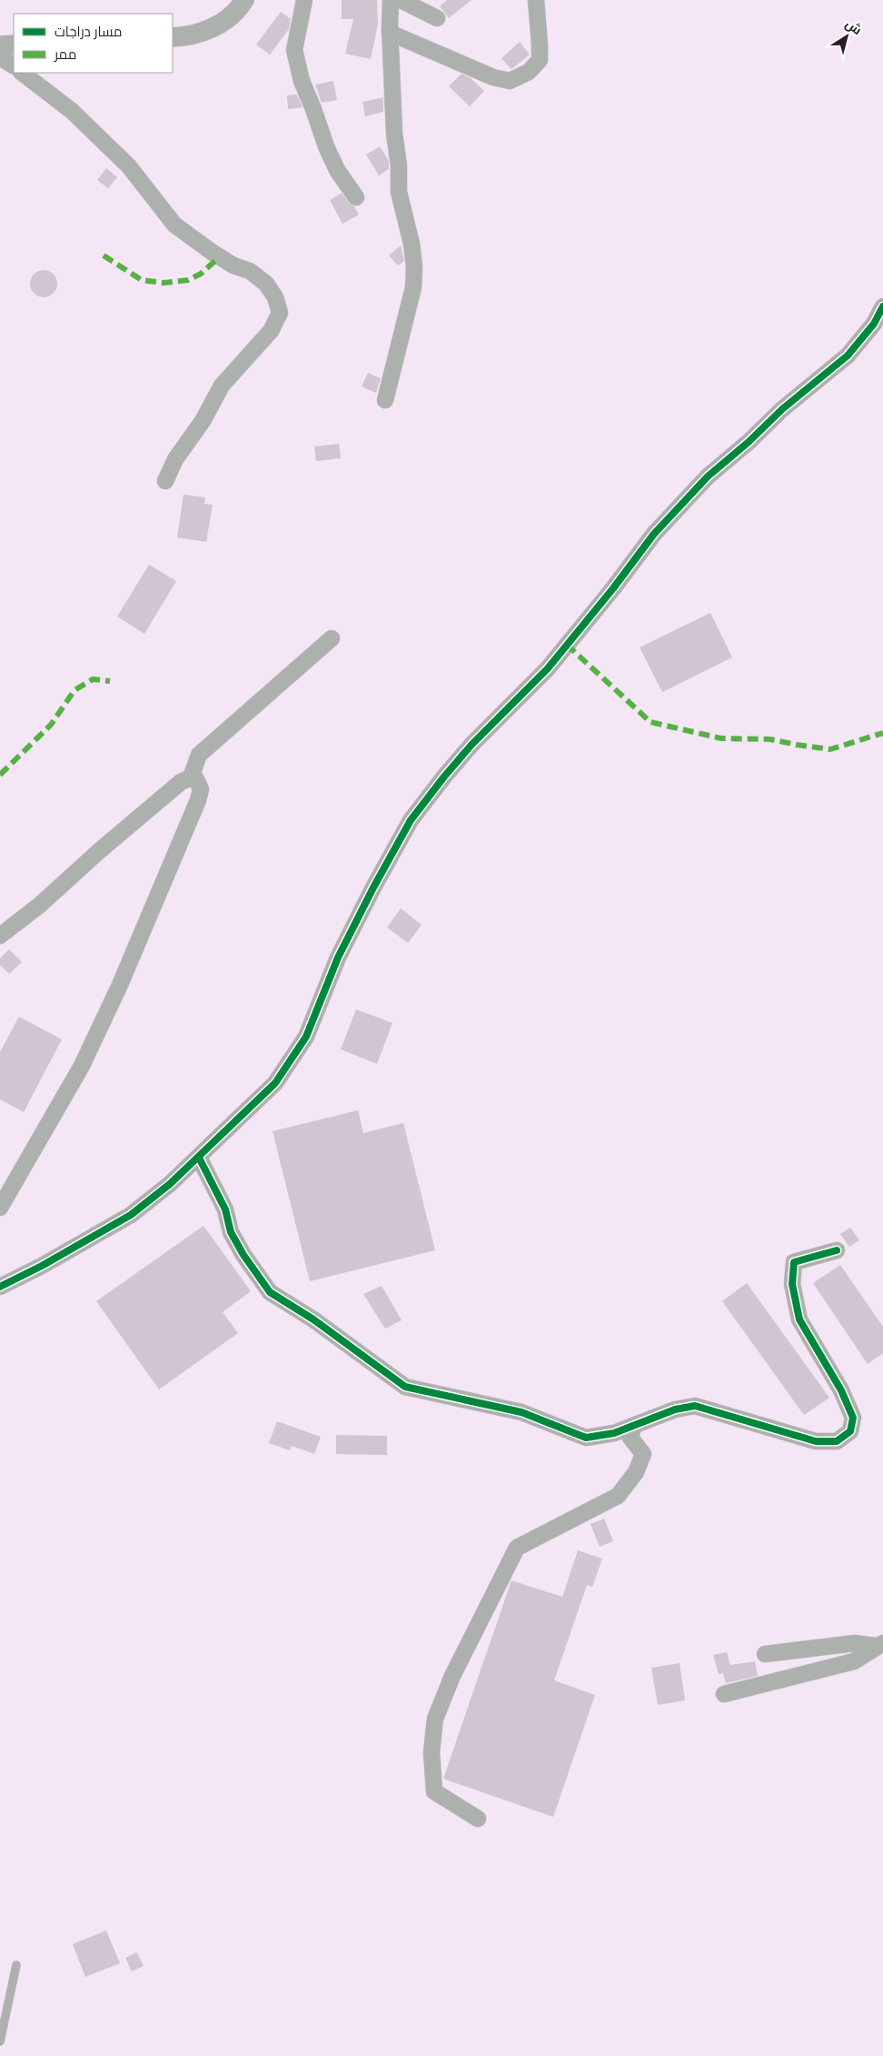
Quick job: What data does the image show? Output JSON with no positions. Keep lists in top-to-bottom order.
{
  "legend": ["مسار دراجات", "ممر"],
  "north": "top right"
}
